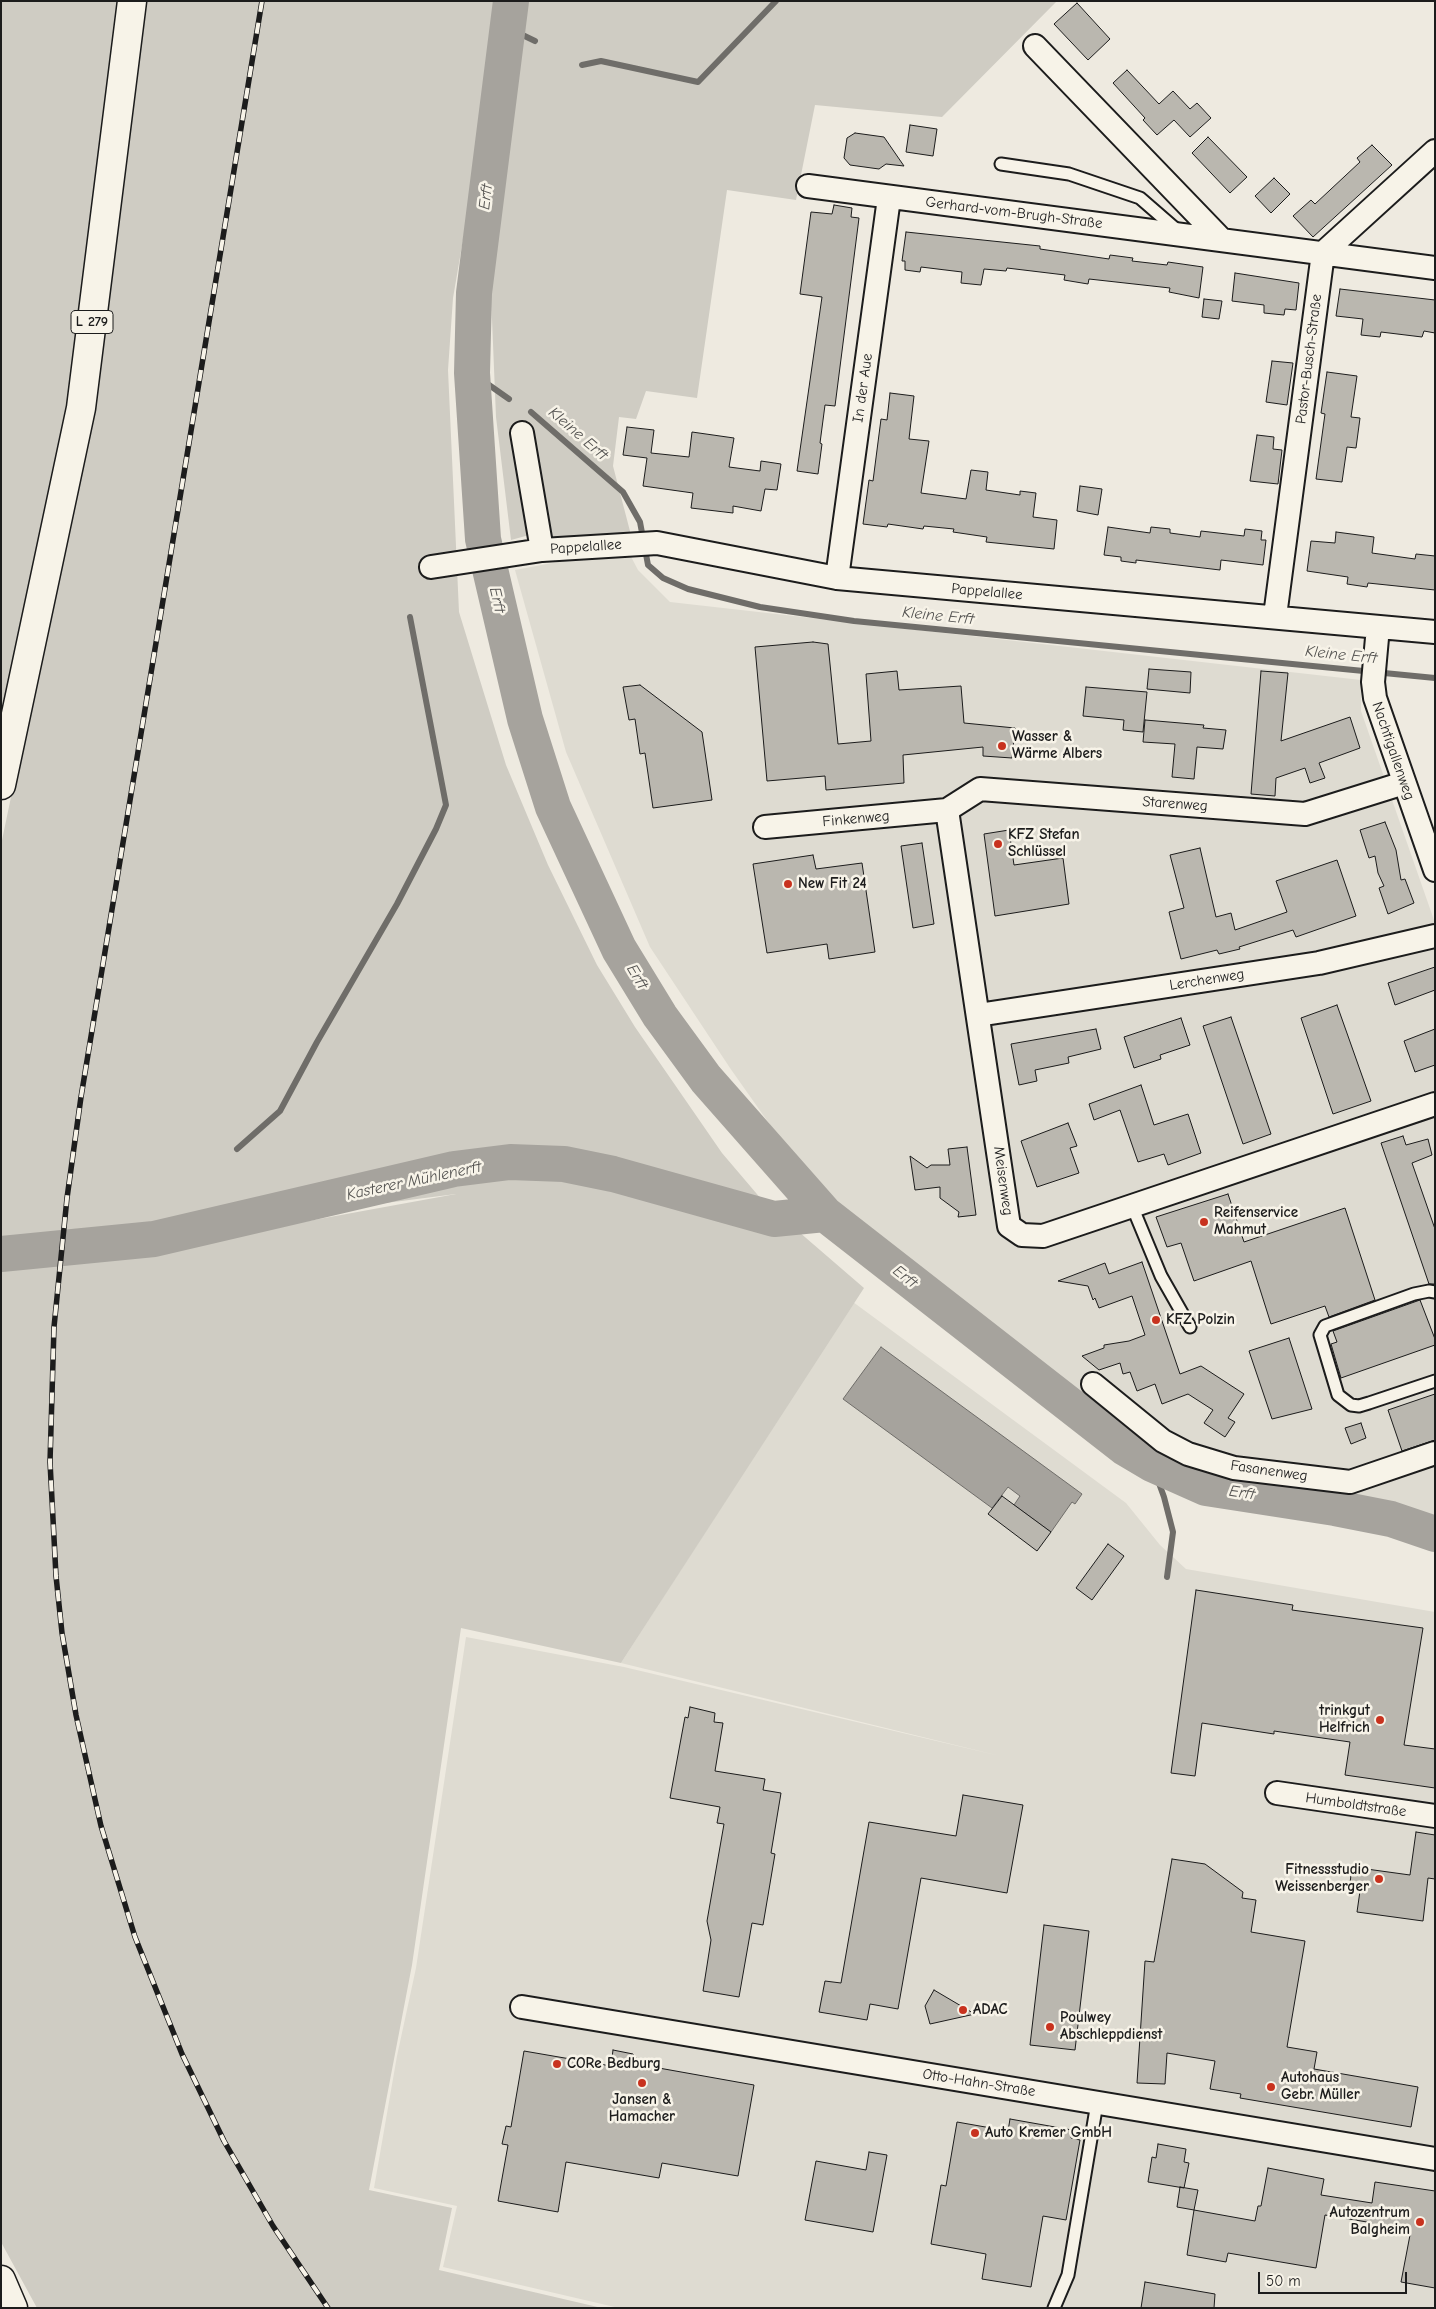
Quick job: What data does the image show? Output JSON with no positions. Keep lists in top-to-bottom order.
{
  "streets": {
    "main road": ["L 279"],
    "street": [
      "Gerhard-vom-Brugh-Straße",
      "Pastor-Busch-Straße",
      "In der Aue",
      "Pappelallee",
      "Nachtigallenweg",
      "Starenweg",
      "Finkenweg",
      "Lerchenweg",
      "Meisenweg",
      "Fasanenweg",
      "Humboldtstraße",
      "Otto-Hahn-Straße"
    ]
  },
  "crossings": [
    ["Gerhard-vom-Brugh-Straße", "Pastor-Busch-Straße"],
    ["Gerhard-vom-Brugh-Straße", "In der Aue"],
    ["Pastor-Busch-Straße", "Pappelallee"],
    ["In der Aue", "Pappelallee"],
    ["Pappelallee", "Nachtigallenweg"],
    ["Nachtigallenweg", "Starenweg"],
    ["Starenweg", "Finkenweg"],
    ["Starenweg", "Meisenweg"],
    ["Finkenweg", "Meisenweg"],
    ["Lerchenweg", "Meisenweg"]
  ],
  "water": ["Erft", "Kleine Erft", "Kasterer Mühlenerft"],
  "places": [
    "Wasser & Wärme Albers",
    "KFZ Stefan Schlüssel",
    "New Fit 24",
    "Reifenservice Mahmut",
    "KFZ Polzin",
    "trinkgut Helfrich",
    "Fitnessstudio Weissenberger",
    "ADAC",
    "Poulwey Abschleppdienst",
    "CORe Bedburg",
    "Jansen & Hamacher",
    "Autohaus Gebr. Müller",
    "Auto Kremer GmbH",
    "Autozentrum Balgheim"
  ],
  "scale_bar": "50 m"
}
